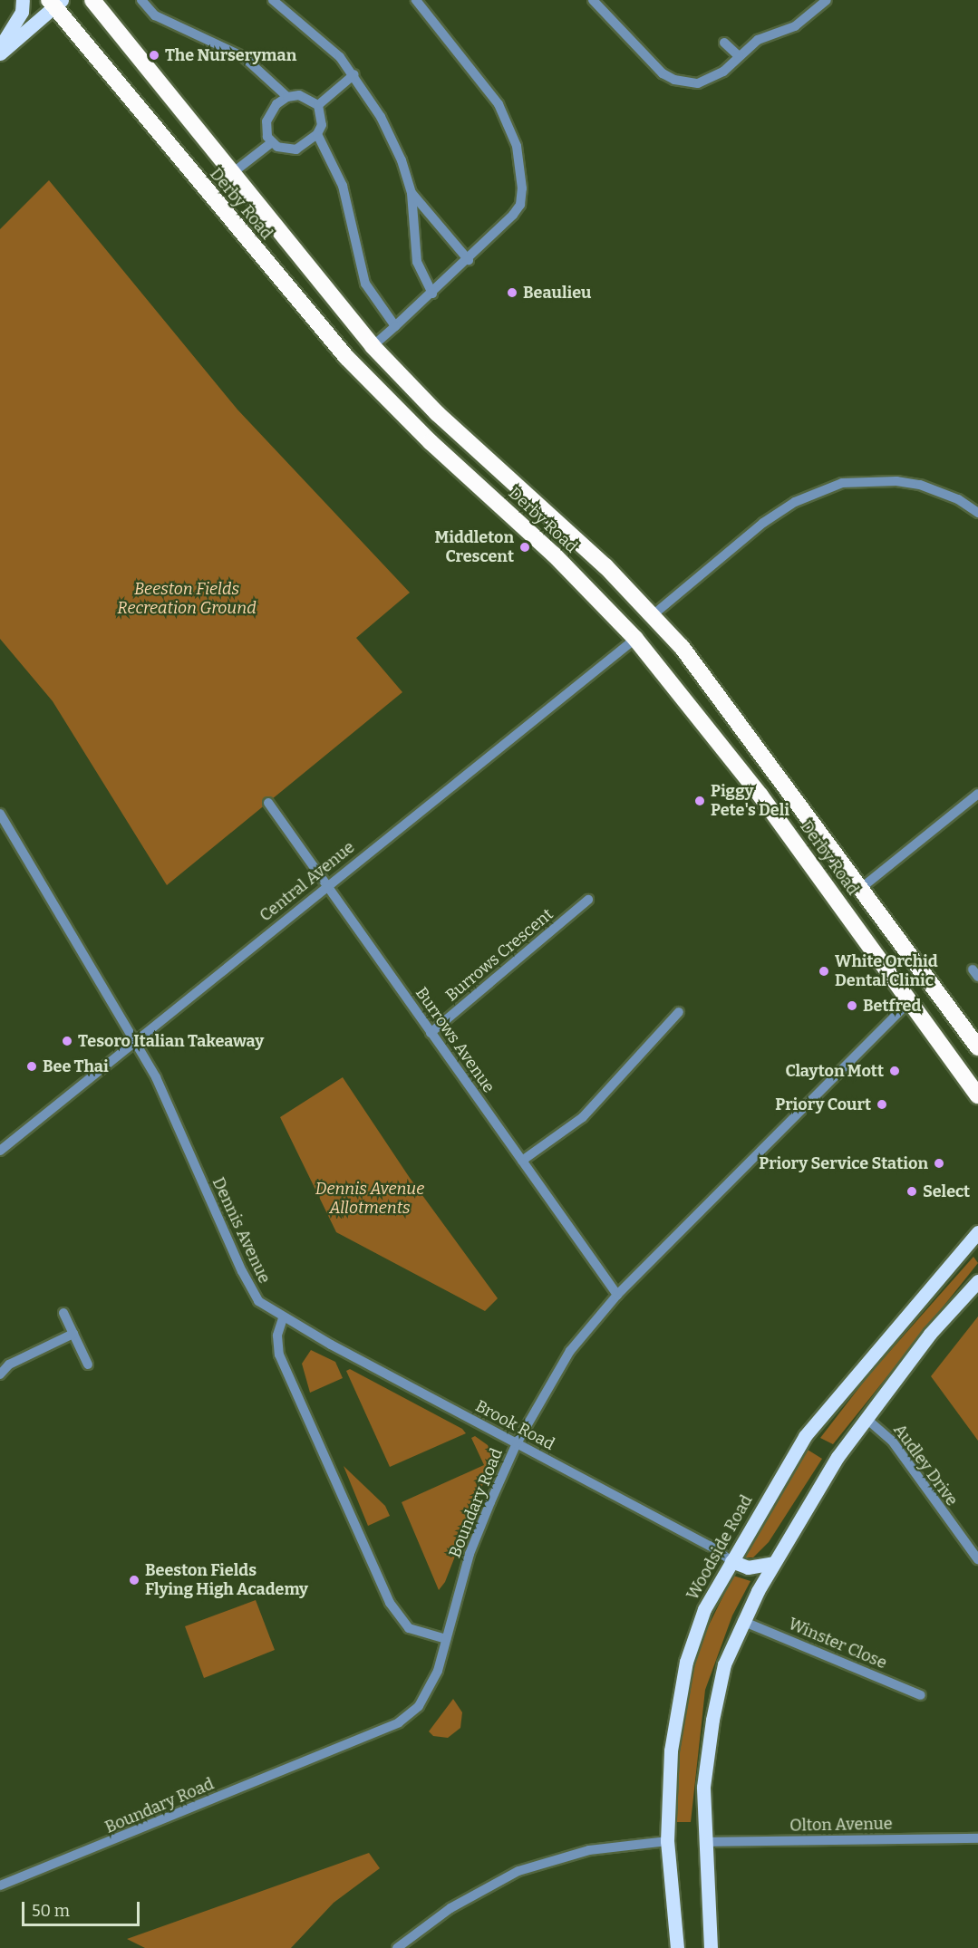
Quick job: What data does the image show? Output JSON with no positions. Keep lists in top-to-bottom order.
{
  "streets": {
    "highway": ["Derby Road"],
    "main road": ["Woodside Road"],
    "street": [
      "Central Avenue",
      "Burrows Crescent",
      "Burrows Avenue",
      "Dennis Avenue",
      "Brook Road",
      "Audley Drive",
      "Boundary Road",
      "Winster Close",
      "Olton Avenue"
    ]
  },
  "crossings": [
    ["Derby Road", "Central Avenue"],
    ["Derby Road", "Boundary Road"],
    ["Central Avenue", "Burrows Avenue"],
    ["Central Avenue", "Dennis Avenue"],
    ["Burrows Crescent", "Burrows Avenue"],
    ["Burrows Avenue", "Boundary Road"],
    ["Dennis Avenue", "Brook Road"],
    ["Brook Road", "Boundary Road"],
    ["Brook Road", "Woodside Road"]
  ],
  "parks": ["Beeston Fields Recreation Ground", "Dennis Avenue Allotments"],
  "places": [
    "The Nurseryman",
    "Beaulieu",
    "Middleton Crescent",
    "Piggy Pete's Deli",
    "White Orchid Dental Clinic",
    "Betfred",
    "Tesoro Italian Takeaway",
    "Bee Thai",
    "Clayton Mott",
    "Priory Court",
    "Priory Service Station",
    "Select",
    "Beeston Fields Flying High Academy"
  ],
  "scale_bar": "50 m"
}
